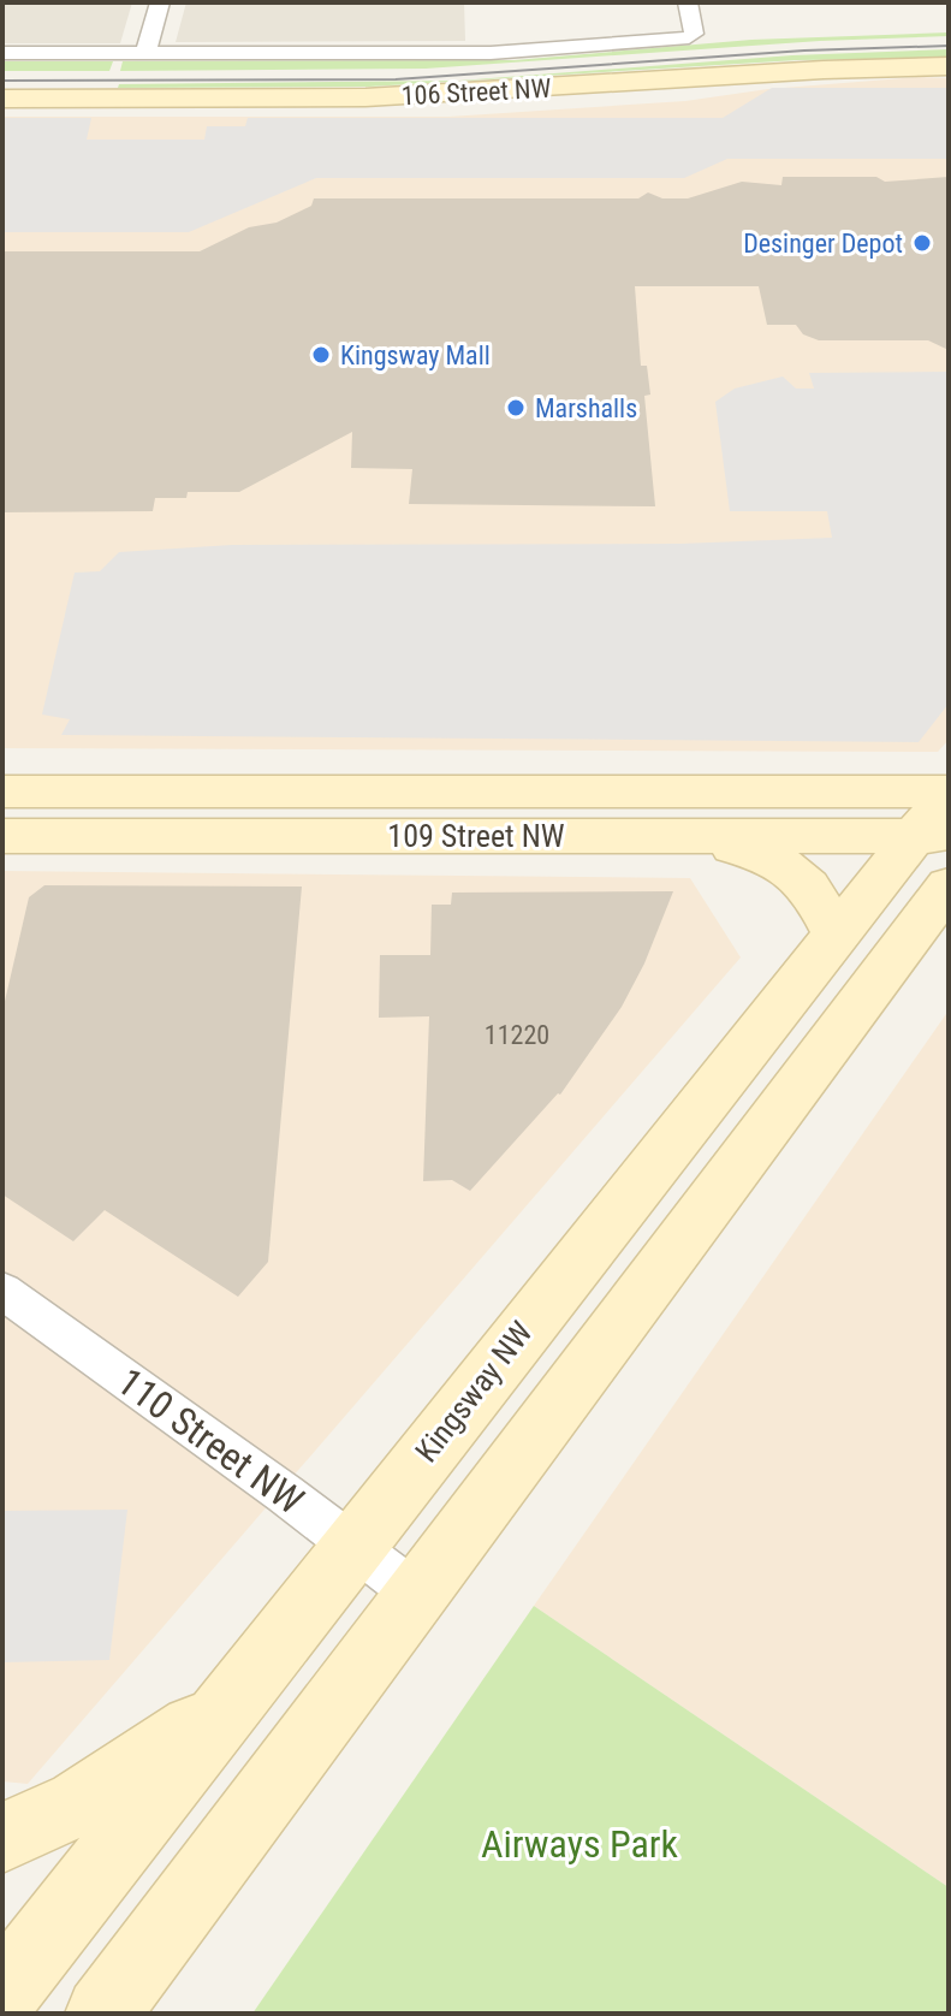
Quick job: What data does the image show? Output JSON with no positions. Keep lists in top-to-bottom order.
{
  "streets": {
    "main road": ["106 Street NW", "109 Street NW", "Kingsway NW"],
    "street": ["110 Street NW"]
  },
  "crossings": [
    ["109 Street NW", "Kingsway NW"],
    ["Kingsway NW", "110 Street NW"]
  ],
  "parks": ["Airways Park"],
  "places": ["Desinger Depot", "Kingsway Mall", "Marshalls"],
  "house_numbers": ["11220"]
}
